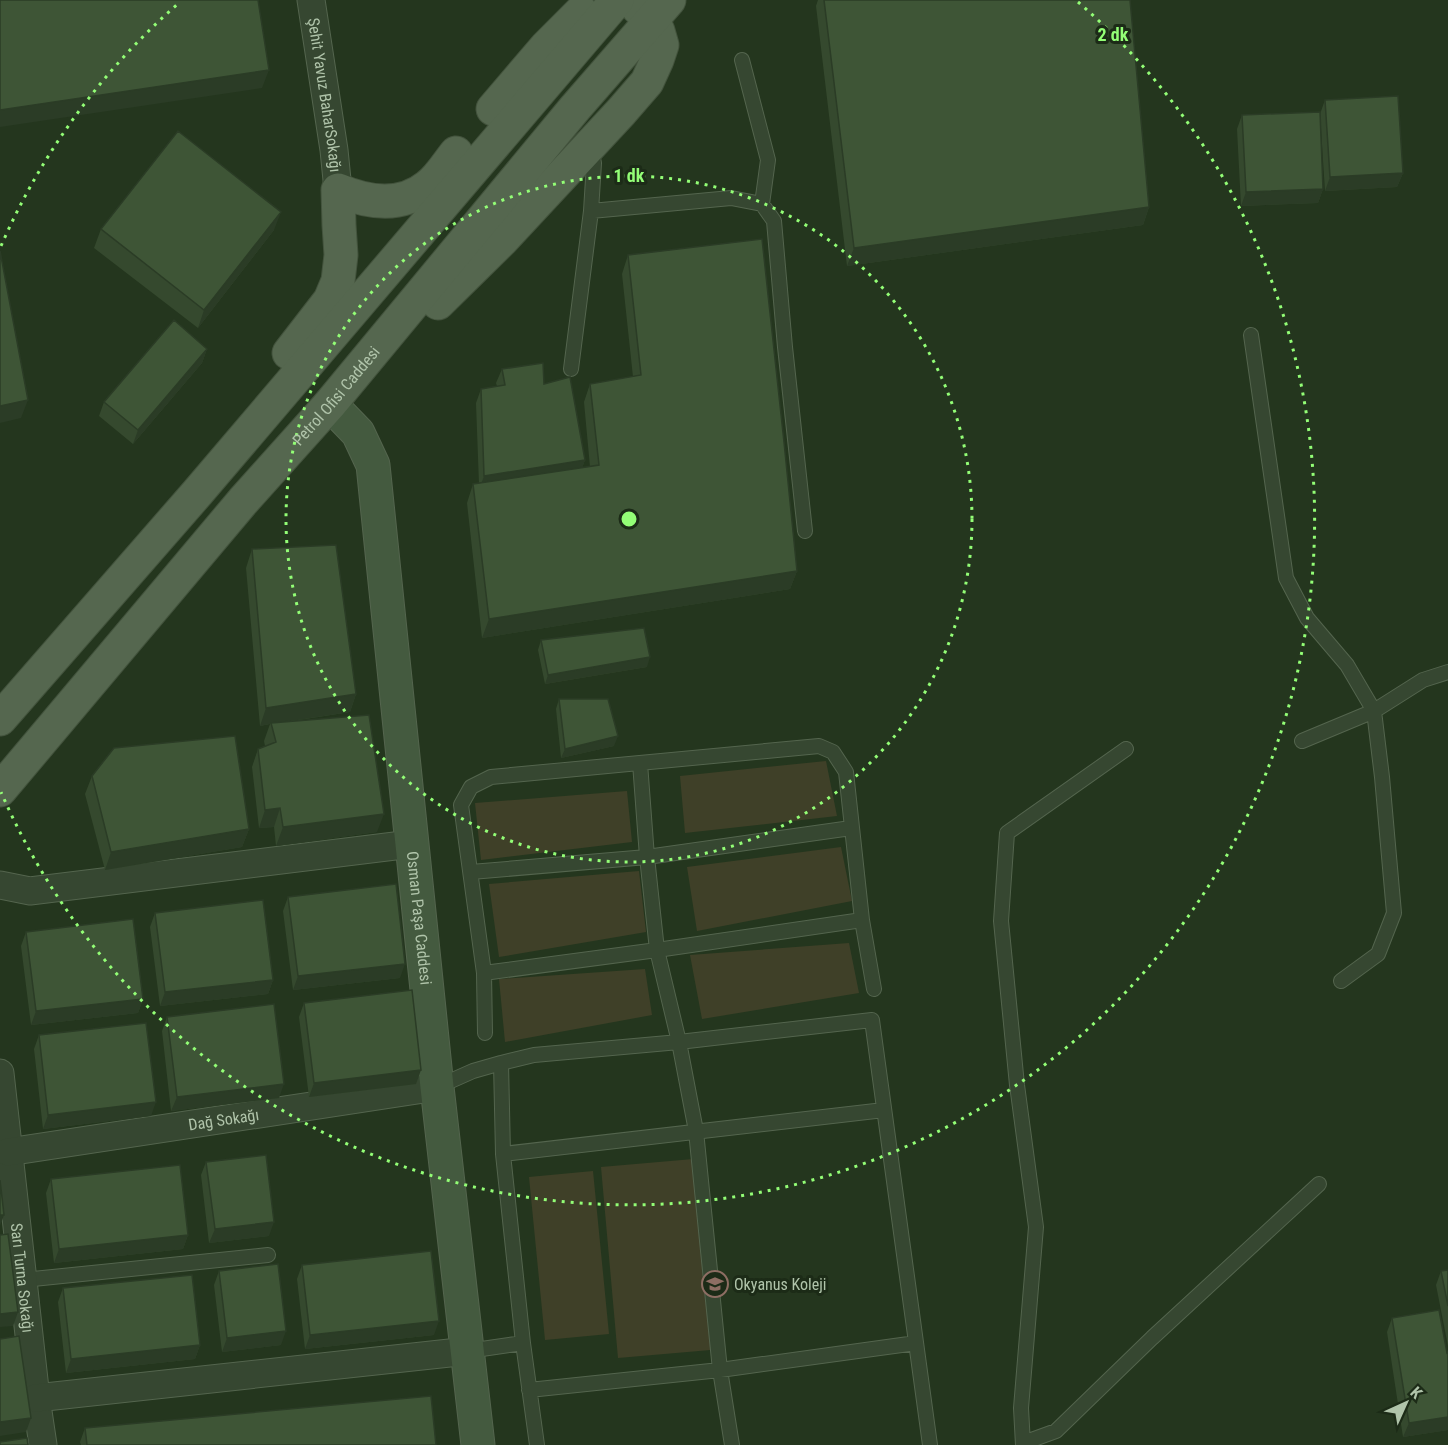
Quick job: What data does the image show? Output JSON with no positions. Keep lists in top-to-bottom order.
{
  "streets": {
    "main road": ["Petrol Ofisi Caddesi", "Osman Paşa Caddesi"],
    "street": ["Şehit Yavuz BaharSokağı", "Dağ Sokağı", "Sarı Turna Sokağı"]
  },
  "crossings": [
    ["Petrol Ofisi Caddesi", "Osman Paşa Caddesi"],
    ["Osman Paşa Caddesi", "Dağ Sokağı"],
    ["Dağ Sokağı", "Sarı Turna Sokağı"]
  ],
  "places": {
    "school or university": ["Okyanus Koleji"]
  },
  "north": "top right",
  "rings": ["2 dk", "1 dk"]
}
